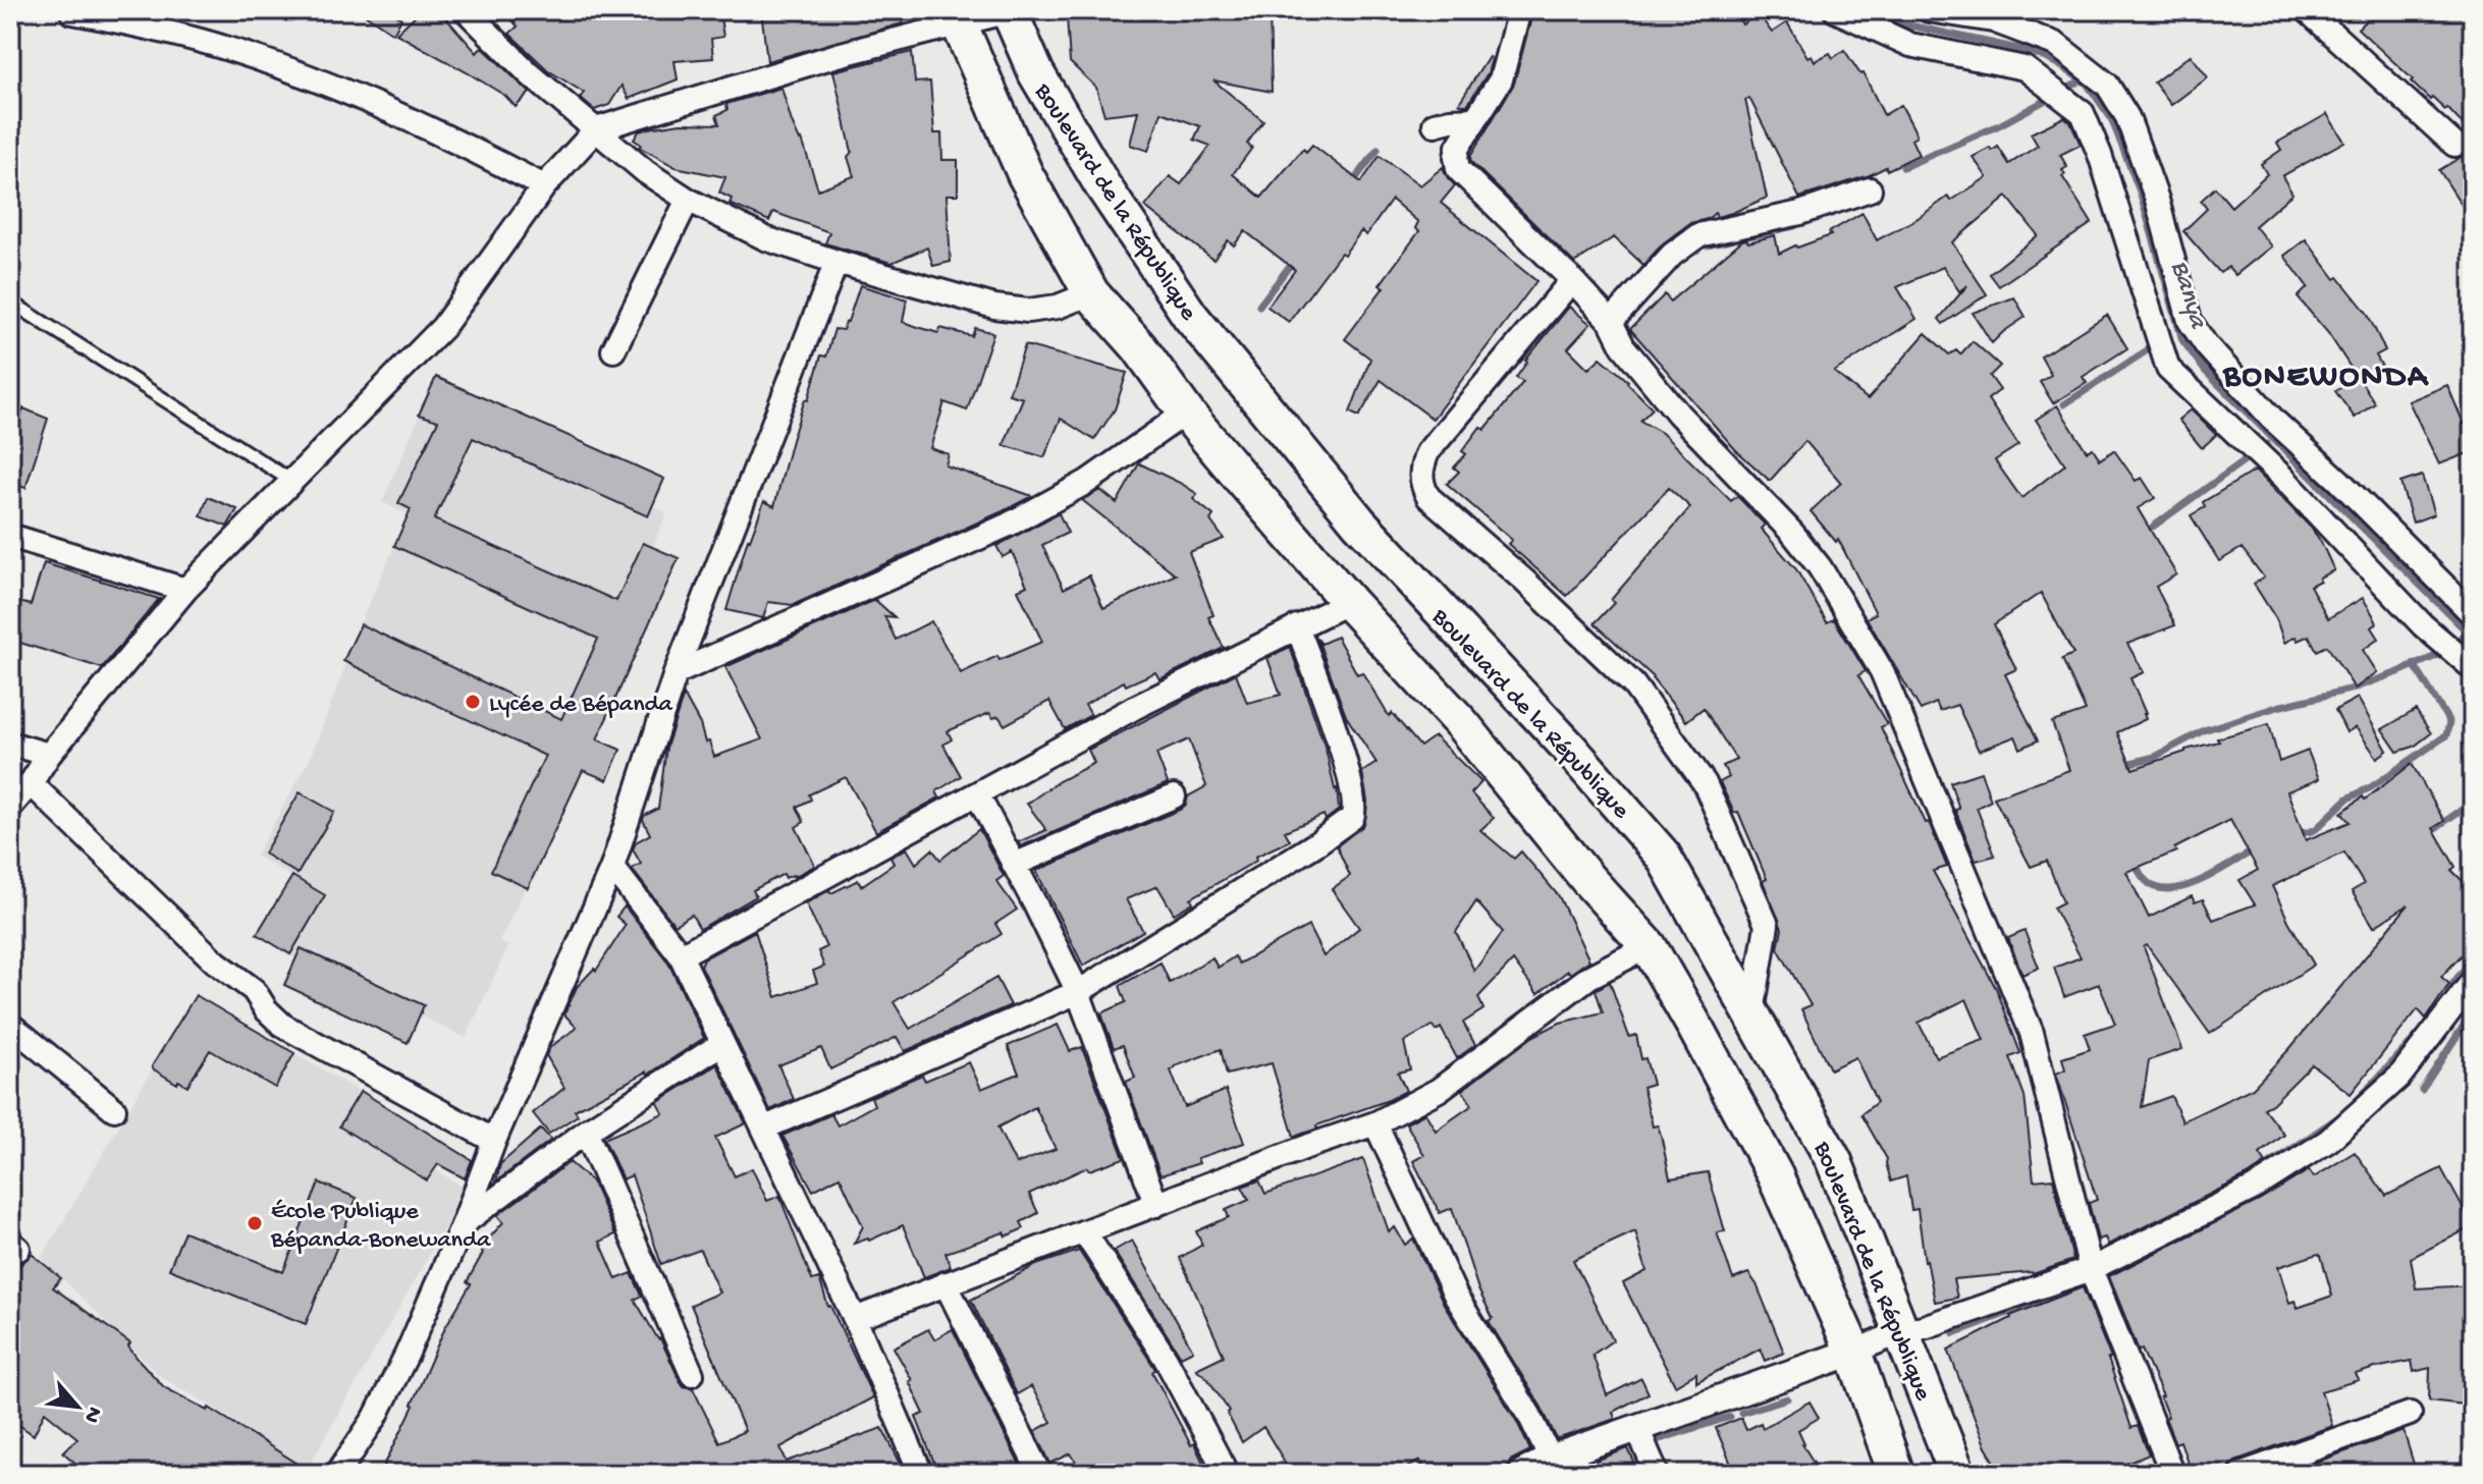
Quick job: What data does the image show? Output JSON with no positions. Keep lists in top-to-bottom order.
{
  "streets": {
    "main road": ["Boulevard de la République"]
  },
  "districts": ["BONEWONDA"],
  "water": ["Banya"],
  "places": ["Lycée de Bépanda", "École Publique Bépanda-Bonewanda"],
  "north": "bottom right"
}
